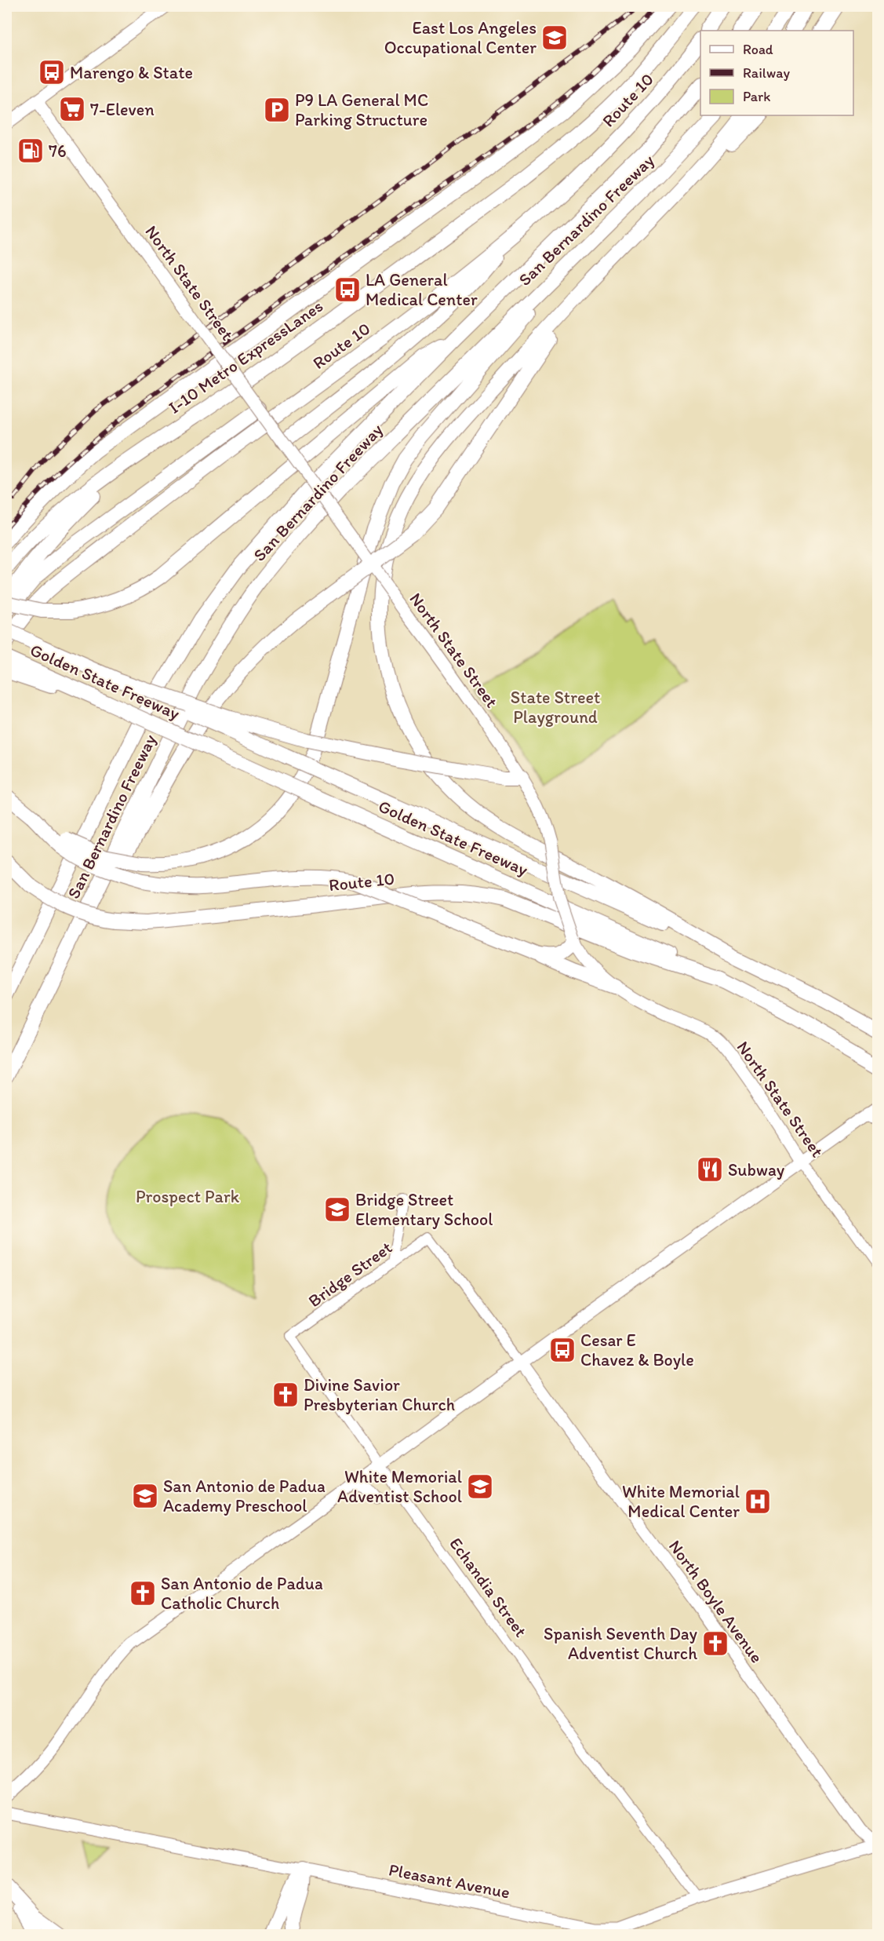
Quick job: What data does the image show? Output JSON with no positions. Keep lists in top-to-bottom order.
{
  "streets": {
    "highway": [
      "Route 10",
      "San Bernardino Freeway",
      "I-10 Metro ExpressLanes",
      "Golden State Freeway"
    ],
    "main road": ["North State Street", "North Boyle Avenue", "Pleasant Avenue"],
    "street": ["Bridge Street", "Echandia Street"]
  },
  "crossings": [
    ["Route 10", "Golden State Freeway"],
    ["Bridge Street", "Echandia Street"],
    ["Bridge Street", "North Boyle Avenue"],
    ["Echandia Street", "Pleasant Avenue"],
    ["North Boyle Avenue", "Pleasant Avenue"]
  ],
  "parks": ["State Street Playground", "Prospect Park"],
  "places": {
    "school or university": [
      "East Los Angeles Occupational Center",
      "Bridge Street Elementary School",
      "White Memorial Adventist School",
      "San Antonio de Padua Academy Preschool"
    ],
    "bus stop": ["Marengo & State", "LA General Medical Center", "Cesar E Chavez & Boyle"],
    "supermarket": ["7-Eleven"],
    "parking": ["P9 LA General MC Parking Structure"],
    "fuel station": ["76"],
    "restaurant": ["Subway"],
    "church": ["Divine Savior Presbyterian Church", "San Antonio de Padua Catholic Church", "Spanish Seventh Day Adventist Church"],
    "hospital": ["White Memorial Medical Center"]
  },
  "legend": ["Road", "Railway", "Park"]
}
